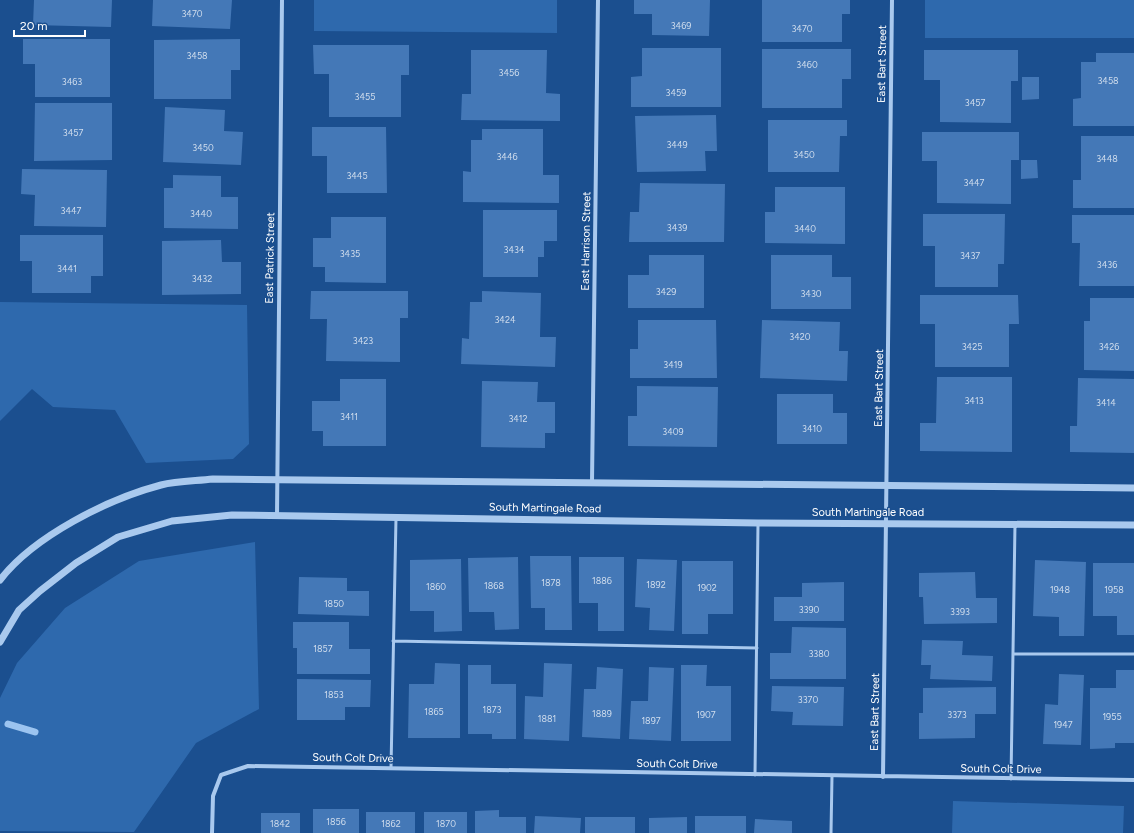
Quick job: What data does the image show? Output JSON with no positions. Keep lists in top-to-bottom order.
{
  "streets": {
    "street": [
      "East Bart Street",
      "East Harrison Street",
      "East Patrick Street",
      "South Martingale Road",
      "South Colt Drive"
    ]
  },
  "crossings": [
    ["East Bart Street", "South Martingale Road"],
    ["East Bart Street", "South Colt Drive"],
    ["East Patrick Street", "South Martingale Road"]
  ],
  "house_numbers": [
    "3470",
    "3469",
    "3470",
    "3458",
    "3460",
    "3456",
    "3458",
    "3463",
    "3459",
    "3455",
    "3457",
    "3457",
    "3449",
    "3450",
    "3450",
    "3446",
    "3448",
    "3445",
    "3447",
    "3447",
    "3440",
    "3439",
    "3440",
    "3434",
    "3435",
    "3437",
    "3436",
    "3441",
    "3432",
    "3429",
    "3430",
    "3424",
    "3420",
    "3423",
    "3425",
    "3426",
    "3419",
    "3413",
    "3414",
    "3411",
    "3412",
    "3410",
    "3409",
    "1886",
    "1878",
    "1892",
    "1868",
    "1860",
    "1902",
    "1948",
    "1958",
    "1850",
    "3390",
    "3393",
    "1857",
    "3380",
    "1853",
    "3370",
    "1873",
    "1865",
    "1889",
    "1907",
    "3373",
    "1955",
    "1881",
    "1897",
    "1947",
    "1856",
    "1842",
    "1862",
    "1870"
  ],
  "scale_bar": "20 m"
}
